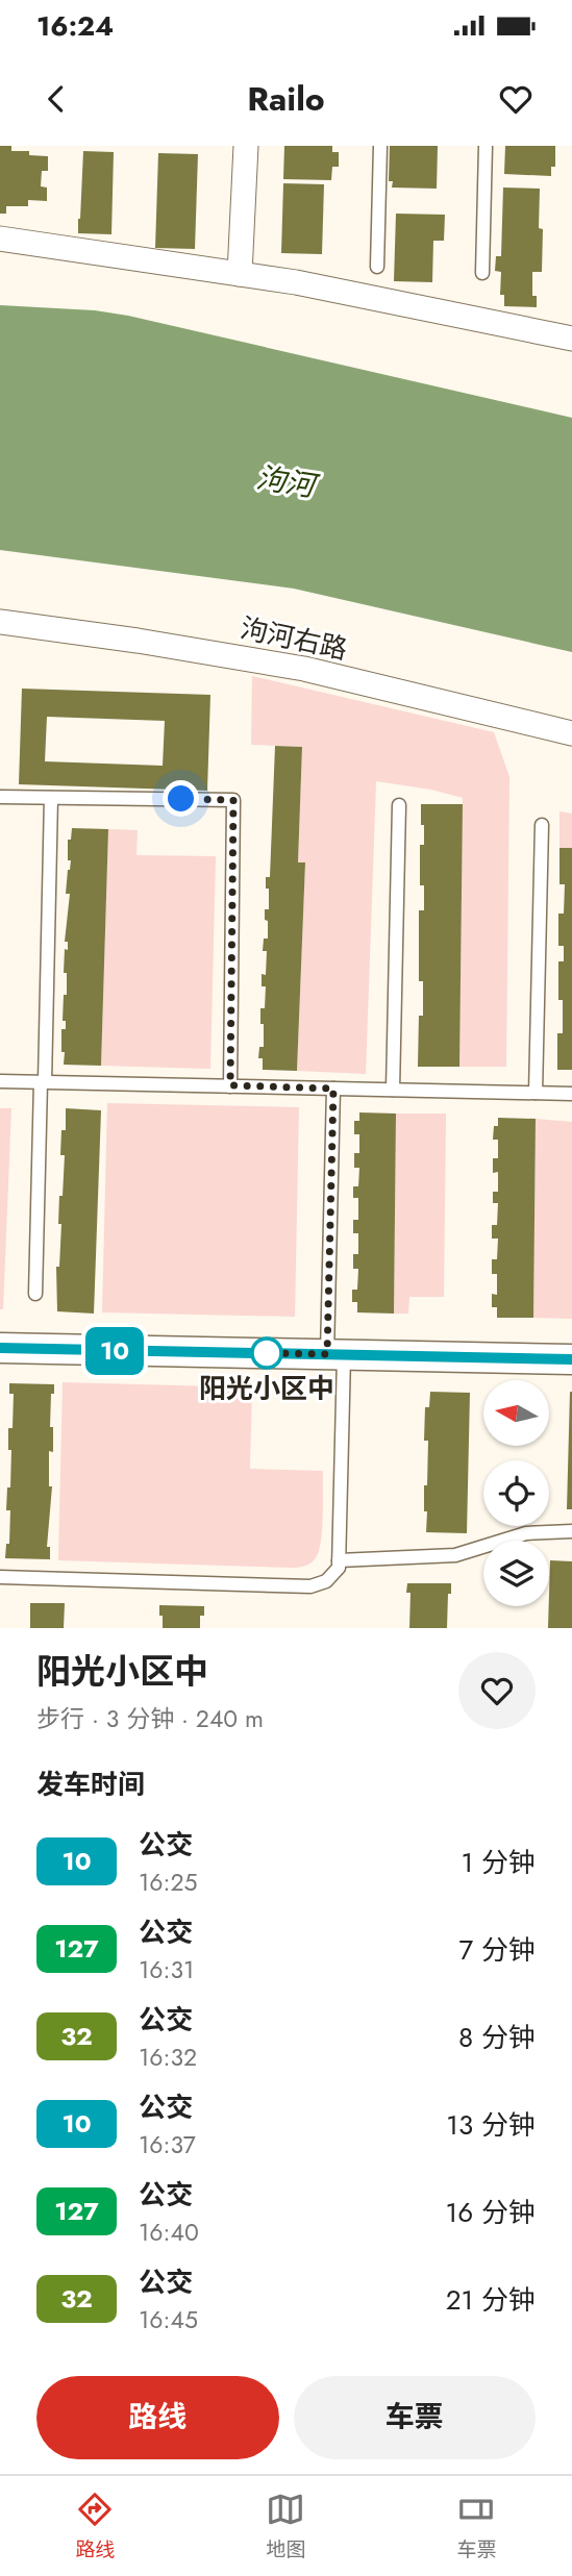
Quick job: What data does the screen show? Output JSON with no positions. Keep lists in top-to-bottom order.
{
  "streets": {
    "street": ["泃河右路"]
  },
  "water": ["泃河"],
  "places": ["阳光小区中"],
  "lines": ["bus line 10"],
  "north": "left",
  "page": {
    "status": "16:24",
    "header": "Railo",
    "on_map": "10",
    "heading": [
      ["阳光小区中", "步行 · 3 分钟 · 240 m"],
      "发车时间"
    ],
    "list": [
      {
        "mark": "10",
        "name": "公交",
        "note": "16:25",
        "value": "1 分钟"
      },
      {
        "mark": "127",
        "name": "公交",
        "note": "16:31",
        "value": "7 分钟"
      },
      {
        "mark": "32",
        "name": "公交",
        "note": "16:32",
        "value": "8 分钟"
      },
      {
        "mark": "10",
        "name": "公交",
        "note": "16:37",
        "value": "13 分钟"
      },
      {
        "mark": "127",
        "name": "公交",
        "note": "16:40",
        "value": "16 分钟"
      },
      {
        "mark": "32",
        "name": "公交",
        "note": "16:45",
        "value": "21 分钟"
      }
    ],
    "buttons": ["路线", "车票"],
    "tabs": ["路线", "地图", "车票"]
  }
}
